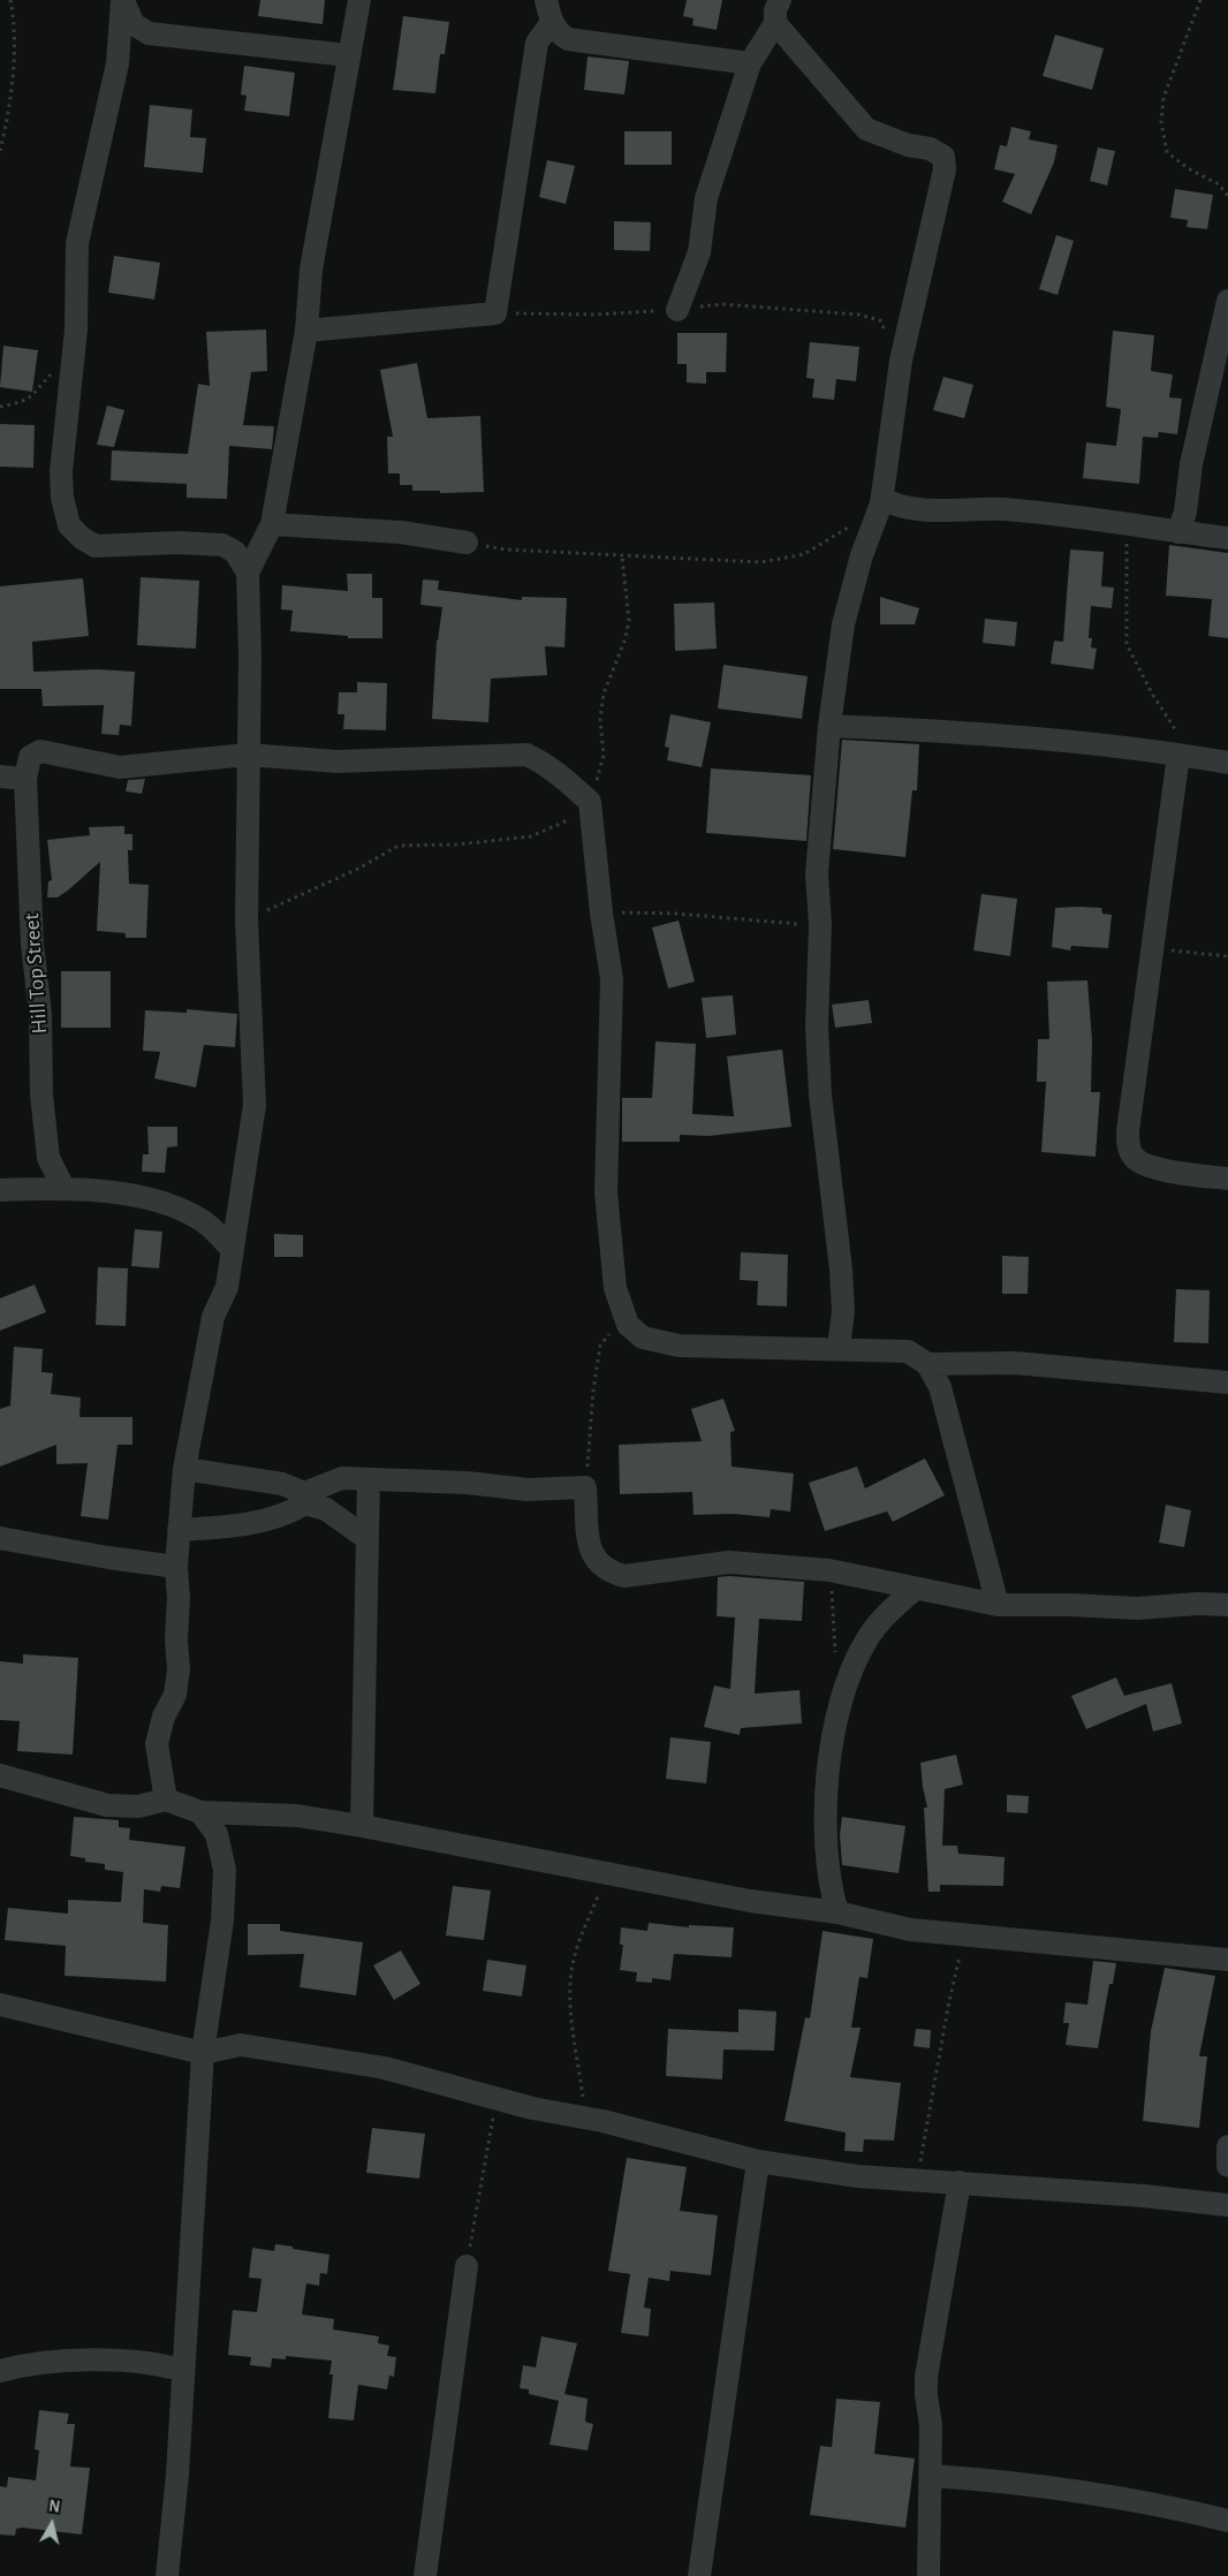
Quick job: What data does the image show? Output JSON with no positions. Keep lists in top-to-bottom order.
{
  "streets": {
    "street": ["Hill Top Street"]
  },
  "north": "top"
}
